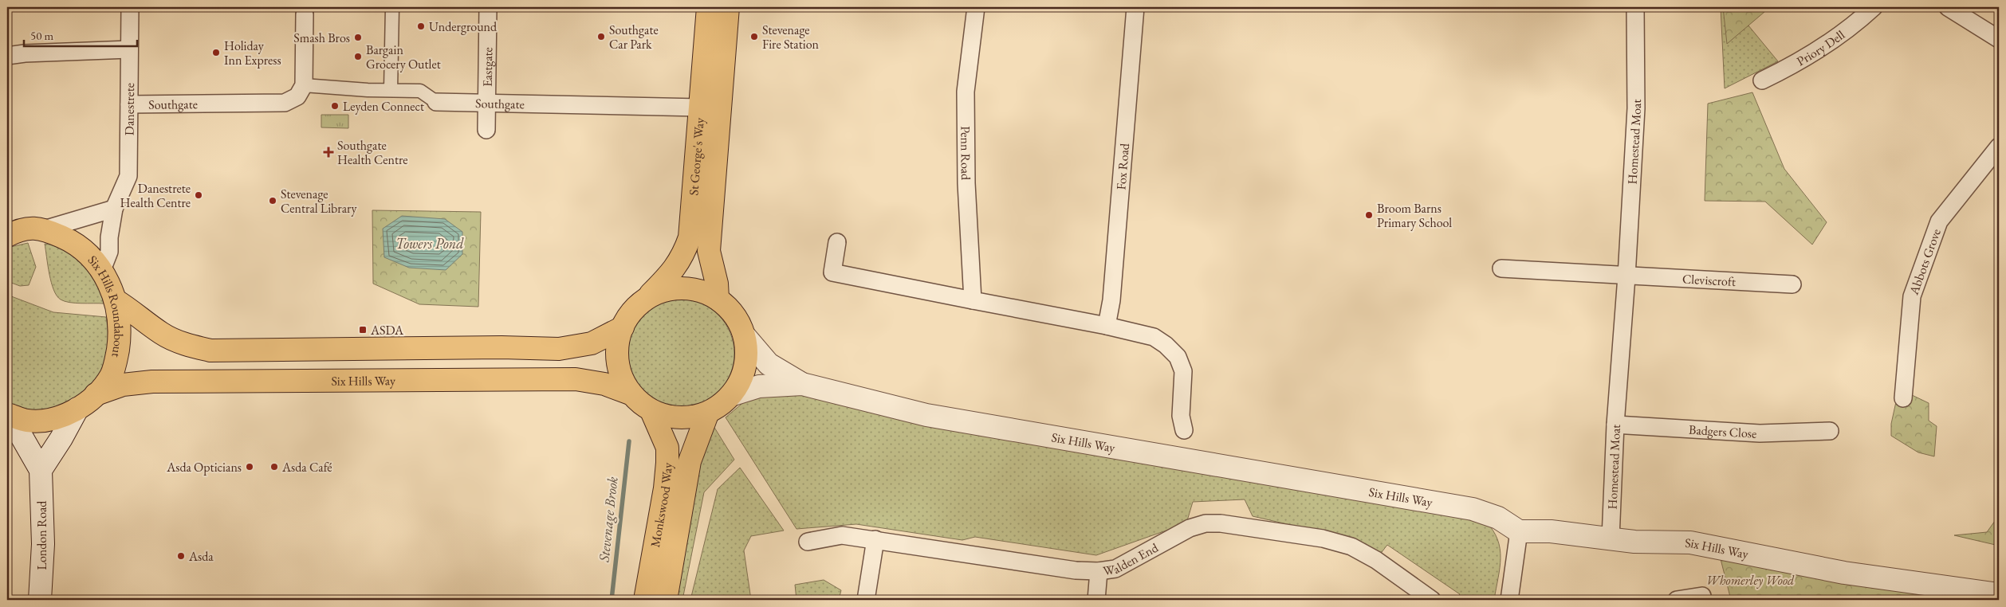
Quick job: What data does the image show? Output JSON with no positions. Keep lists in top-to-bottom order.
{
  "streets": {
    "main road": [
      "St George's Way",
      "Six Hills Roundabout",
      "Six Hills Way",
      "Monkswood Way"
    ],
    "street": [
      "Priory Dell",
      "Eastgate",
      "Southgate",
      "Danestrete",
      "Homestead Moat",
      "Penn Road",
      "Fox Road",
      "Abbots Grove",
      "Cleviscroft",
      "Badgers Close",
      "London Road",
      "Walden End"
    ]
  },
  "crossings": [
    ["Eastgate", "Southgate"],
    ["Southgate", "Danestrete"],
    ["Southgate", "St George's Way"],
    ["Danestrete", "Six Hills Roundabout"],
    ["Homestead Moat", "Cleviscroft"],
    ["Homestead Moat", "Six Hills Way"],
    ["Homestead Moat", "Badgers Close"],
    ["St George's Way", "Six Hills Way"],
    ["St George's Way", "Monkswood Way"],
    ["Six Hills Roundabout", "Six Hills Way"],
    ["Six Hills Way", "Monkswood Way"]
  ],
  "water": ["Towers Pond", "Stevenage Brook"],
  "parks": ["Whomerley Wood"],
  "places": {
    "other": [
      "Underground",
      "Southgate Car Park",
      "Stevenage Fire Station",
      "Smash Bros",
      "Holiday Inn Express",
      "Bargain Grocery Outlet",
      "Leyden Connect",
      "Danestrete Health Centre",
      "Stevenage Central Library",
      "Broom Barns Primary School",
      "Asda Opticians",
      "Asda Café",
      "Asda"
    ],
    "health": ["Southgate Health Centre"],
    "transit": ["ASDA"]
  },
  "scale_bar": "50 m"
}
